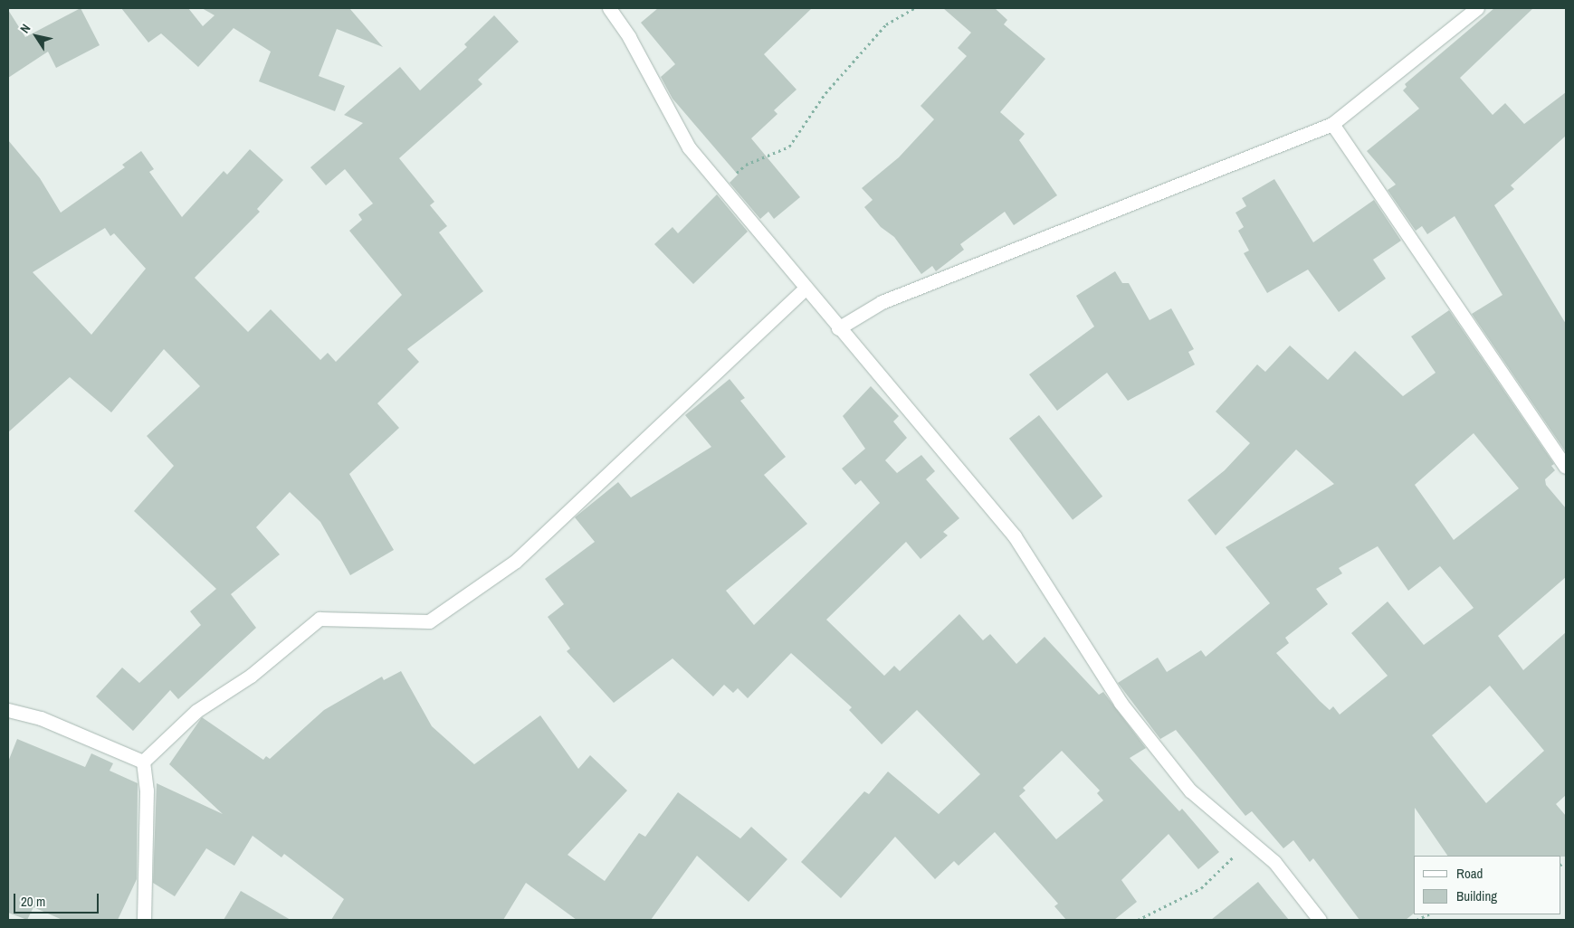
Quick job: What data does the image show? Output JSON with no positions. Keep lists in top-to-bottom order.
{
  "legend": ["Road", "Building"],
  "scale_bar": "20 m",
  "north": "top left"
}
